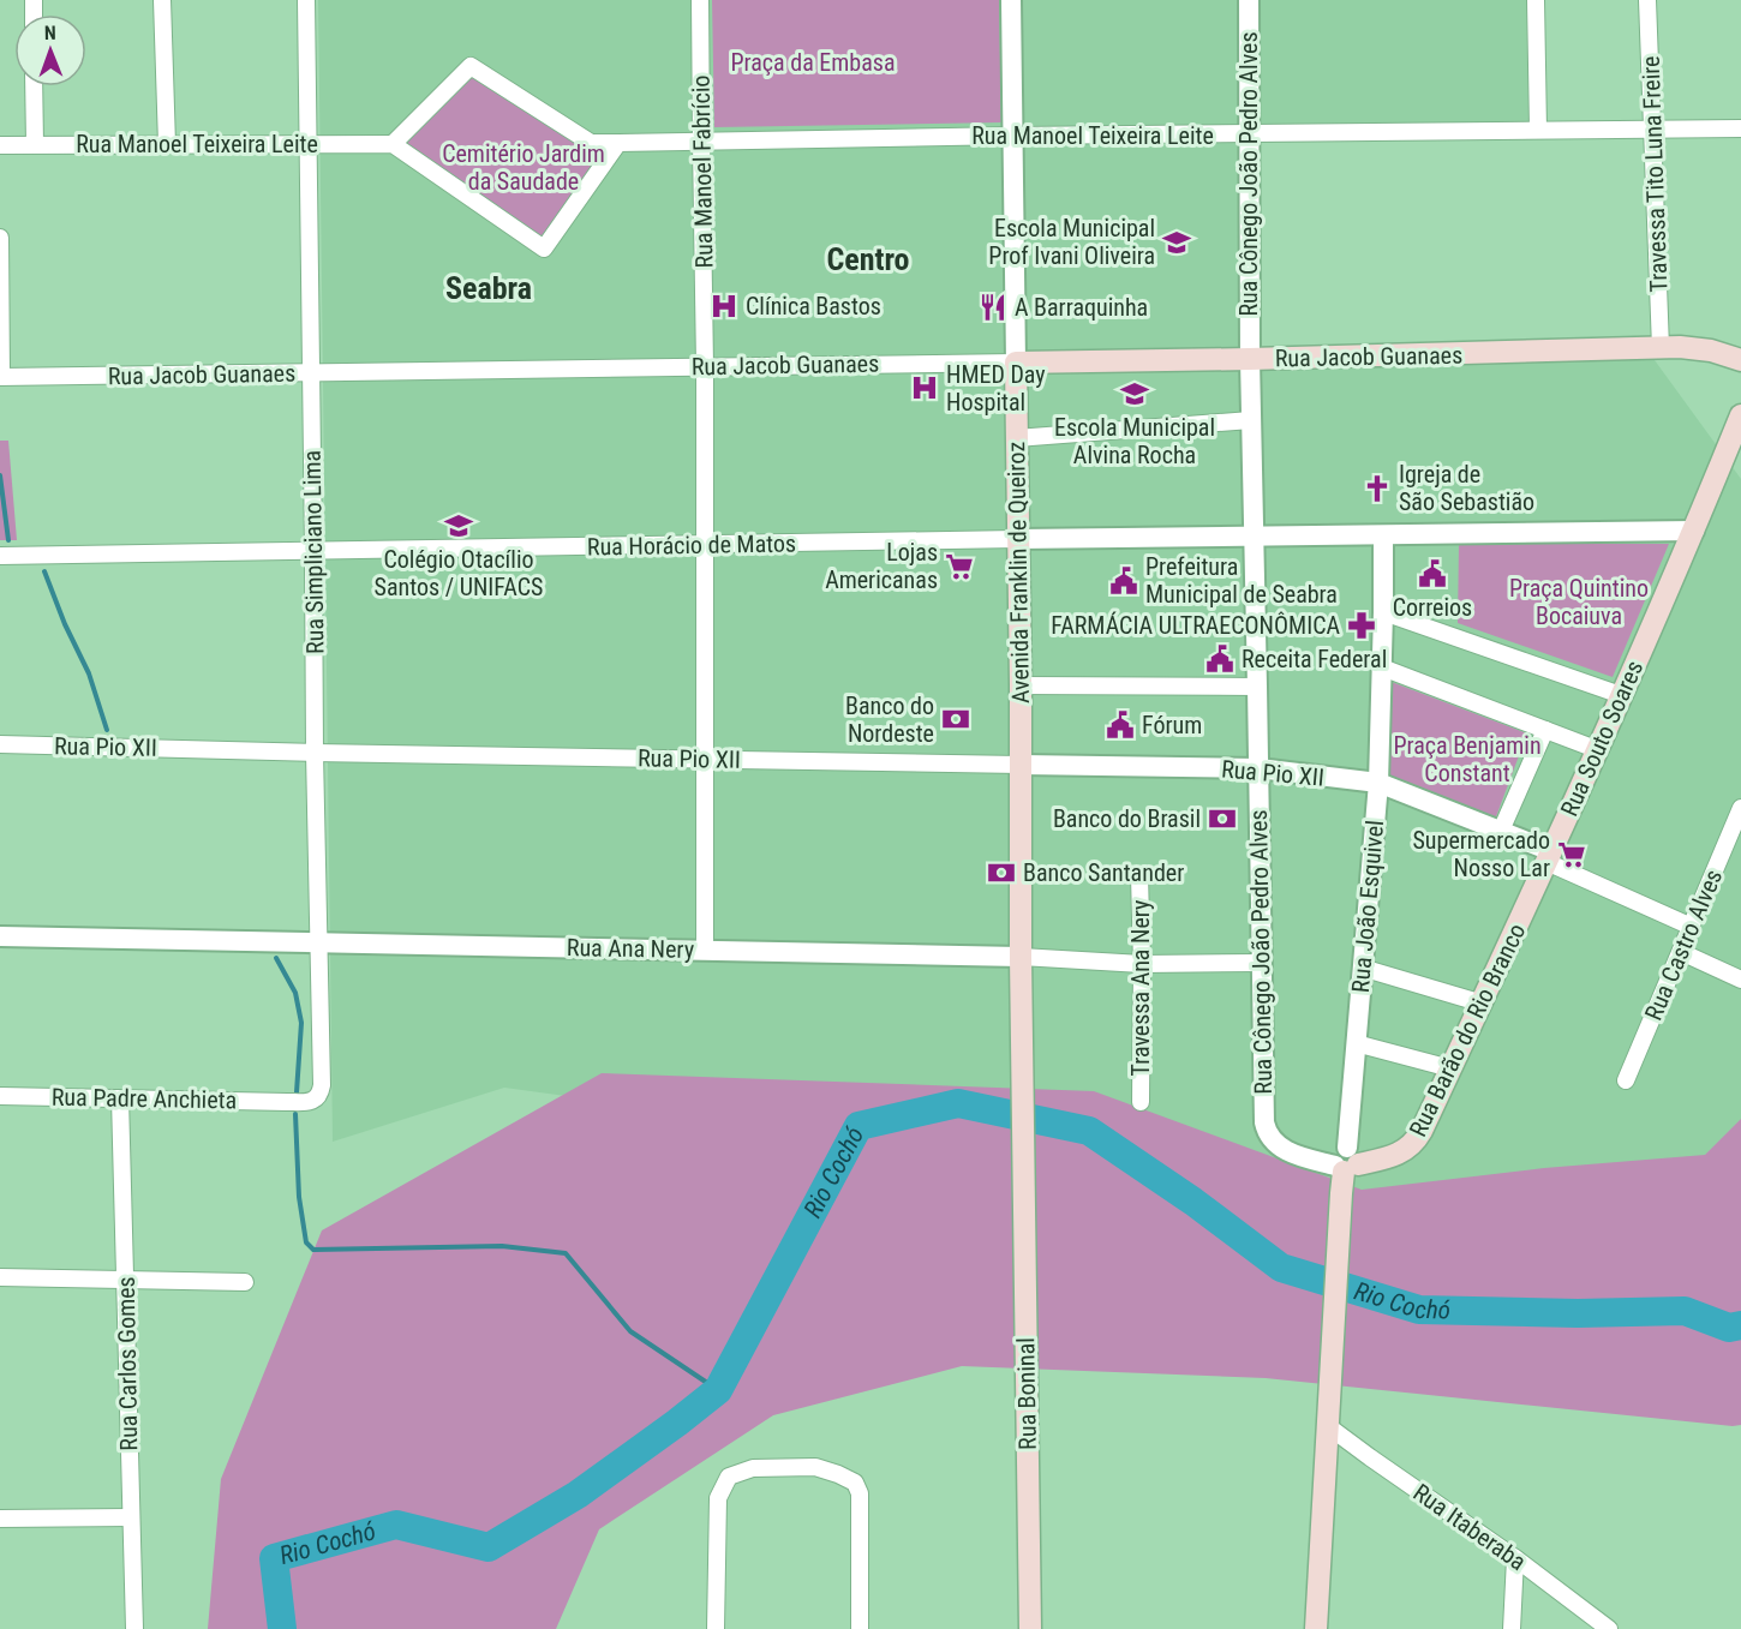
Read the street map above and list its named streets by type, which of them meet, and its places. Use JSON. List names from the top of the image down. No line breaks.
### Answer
{"streets":{"main road":["Rua Jacob Guanaes","Avenida Franklin de Queiroz","Rua Souto Soares","Rua Barão do Rio Branco","Rua Boninal"],"street":["Rua Manoel Teixeira Leite","Rua Manoel Fabrício","Rua Cônego João Pedro Alves","Travessa Tito Luna Freire","Rua Horácio de Matos","Rua Simpliciano Lima","Rua Pio XII","Rua João Esquivel","Rua Castro Alves","Rua Ana Nery","Travessa Ana Nery","Rua Padre Anchieta","Rua Carlos Gomes","Rua Itaberaba"]},"crossings":[["Rua Manoel Teixeira Leite","Rua Manoel Fabrício"],["Rua Manoel Teixeira Leite","Rua Cônego João Pedro Alves"],["Rua Manoel Teixeira Leite","Travessa Tito Luna Freire"],["Rua Manoel Teixeira Leite","Rua Simpliciano Lima"],["Rua Manoel Teixeira Leite","Avenida Franklin de Queiroz"],["Rua Manoel Fabrício","Rua Jacob Guanaes"],["Rua Manoel Fabrício","Rua Horácio de Matos"],["Rua Manoel Fabrício","Rua Pio XII"],["Rua Manoel Fabrício","Rua Ana Nery"],["Rua Cônego João Pedro Alves","Rua Jacob Guanaes"],["Rua Cônego João Pedro Alves","Rua Horácio de Matos"],["Rua Cônego João Pedro Alves","Rua Pio XII"],["Rua Cônego João Pedro Alves","Rua João Esquivel"],["Rua Cônego João Pedro Alves","Rua Ana Nery"],["Rua Cônego João Pedro Alves","Rua Barão do Rio Branco"],["Travessa Tito Luna Freire","Rua Jacob Guanaes"],["Rua Jacob Guanaes","Rua Simpliciano Lima"],["Rua Jacob Guanaes","Avenida Franklin de Queiroz"],["Rua Horácio de Matos","Rua Simpliciano Lima"],["Rua Horácio de Matos","Avenida Franklin de Queiroz"],["Rua Horácio de Matos","Rua João Esquivel"],["Rua Simpliciano Lima","Rua Pio XII"],["Rua Simpliciano Lima","Rua Ana Nery"],["Rua Simpliciano Lima","Rua Padre Anchieta"],["Avenida Franklin de Queiroz","Rua Pio XII"],["Avenida Franklin de Queiroz","Rua Ana Nery"],["Avenida Franklin de Queiroz","Rua Boninal"],["Rua Souto Soares","Rua Barão do Rio Branco"],["Rua Pio XII","Rua João Esquivel"],["Rua João Esquivel","Rua Barão do Rio Branco"],["Rua Ana Nery","Travessa Ana Nery"],["Rua Padre Anchieta","Rua Carlos Gomes"]],"districts":["Centro","Seabra"],"water":["Rio Cochó"],"parks":["Praça da Embasa","Cemitério Jardim da Saudade","Praça Quintino Bocaiuva","Praça Benjamin Constant"],"places":{"school or university":["Escola Municipal Prof Ivani Oliveira","Escola Municipal Alvina Rocha","Colégio Otacílio Santos / UNIFACS"],"hospital":["Clínica Bastos","HMED Day Hospital"],"restaurant":["A Barraquinha"],"church":["Igreja de São Sebastião"],"supermarket":["Lojas Americanas","Supermercado Nosso Lar"],"public building":["Correios","Prefeitura Municipal de Seabra","Receita Federal","Fórum"],"pharmacy":["FARMÁCIA ULTRAECONÔMICA"],"bank":["Banco do Nordeste","Banco do Brasil","Banco Santander"]},"north":"top"}
